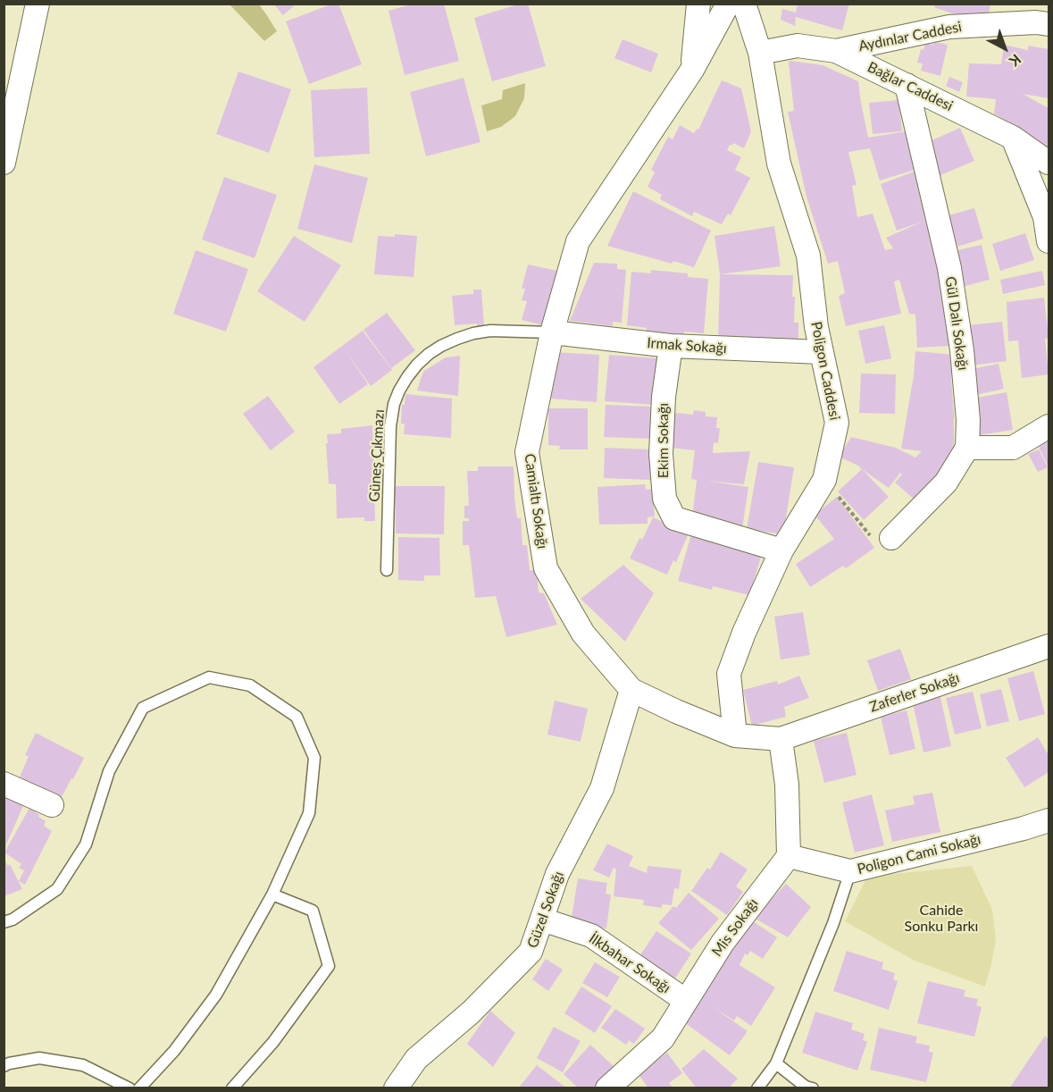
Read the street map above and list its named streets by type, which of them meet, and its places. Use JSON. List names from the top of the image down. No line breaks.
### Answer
{"streets":{"street":["Aydınlar Caddesi","Bağlar Caddesi","Gül Dalı Sokağı","Irmak Sokağı","Poligon Caddesi","Ekim Sokağı","Camialtı Sokağı","Zaferler Sokağı","Poligon Cami Sokağı","Güzel Sokağı","Mis Sokağı","İlkbahar Sokağı"],"lane":["Güneş Çıkmazı"]},"crossings":[["Aydınlar Caddesi","Bağlar Caddesi"],["Bağlar Caddesi","Gül Dalı Sokağı"],["Bağlar Caddesi","Poligon Caddesi"],["Irmak Sokağı","Poligon Caddesi"],["Irmak Sokağı","Ekim Sokağı"],["Irmak Sokağı","Güneş Çıkmazı"],["Irmak Sokağı","Camialtı Sokağı"],["Poligon Caddesi","Ekim Sokağı"],["Poligon Caddesi","Camialtı Sokağı"],["Güneş Çıkmazı","Camialtı Sokağı"],["Camialtı Sokağı","Zaferler Sokağı"],["Camialtı Sokağı","Güzel Sokağı"],["Poligon Cami Sokağı","Mis Sokağı"],["Güzel Sokağı","İlkbahar Sokağı"],["Mis Sokağı","İlkbahar Sokağı"]],"parks":["Cahide Sonku Parkı"],"north":"bottom right"}
